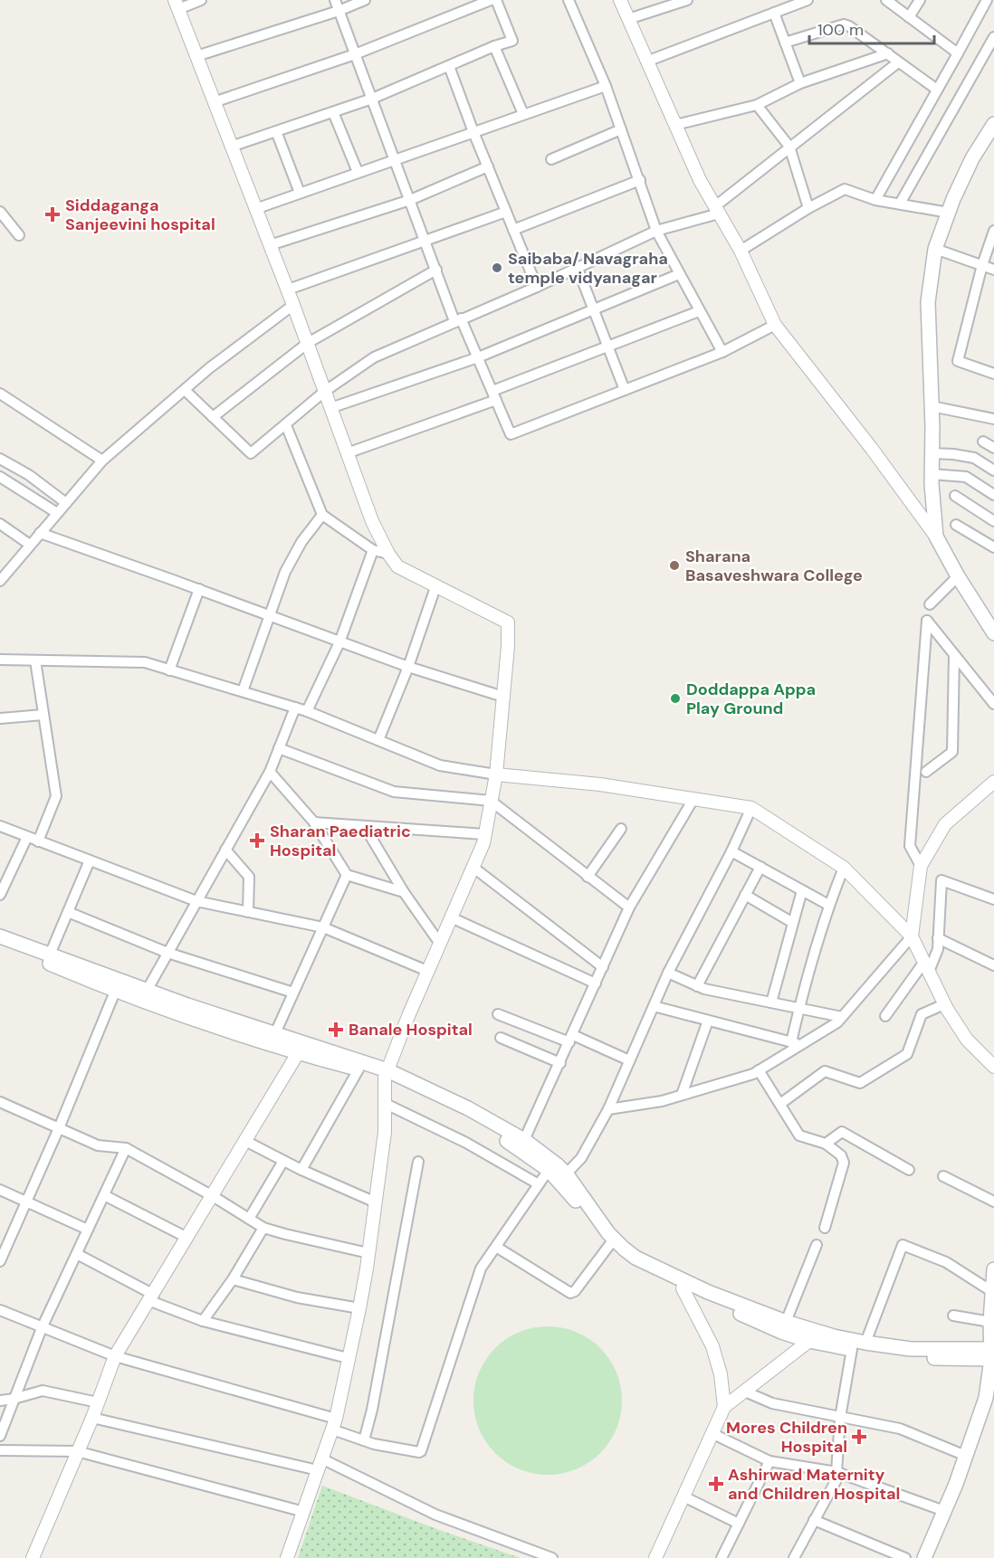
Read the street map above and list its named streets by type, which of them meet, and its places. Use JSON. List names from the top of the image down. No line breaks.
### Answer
{"places":{"health":["Siddaganga Sanjeevini hospital","Sharan Paediatric Hospital","Banale Hospital","Mores Children Hospital","Ashirwad Maternity and Children Hospital"],"other":["Saibaba/ Navagraha temple vidyanagar","Sharana Basaveshwara College","Doddappa Appa Play Ground"]},"scale_bar":"100 m"}
